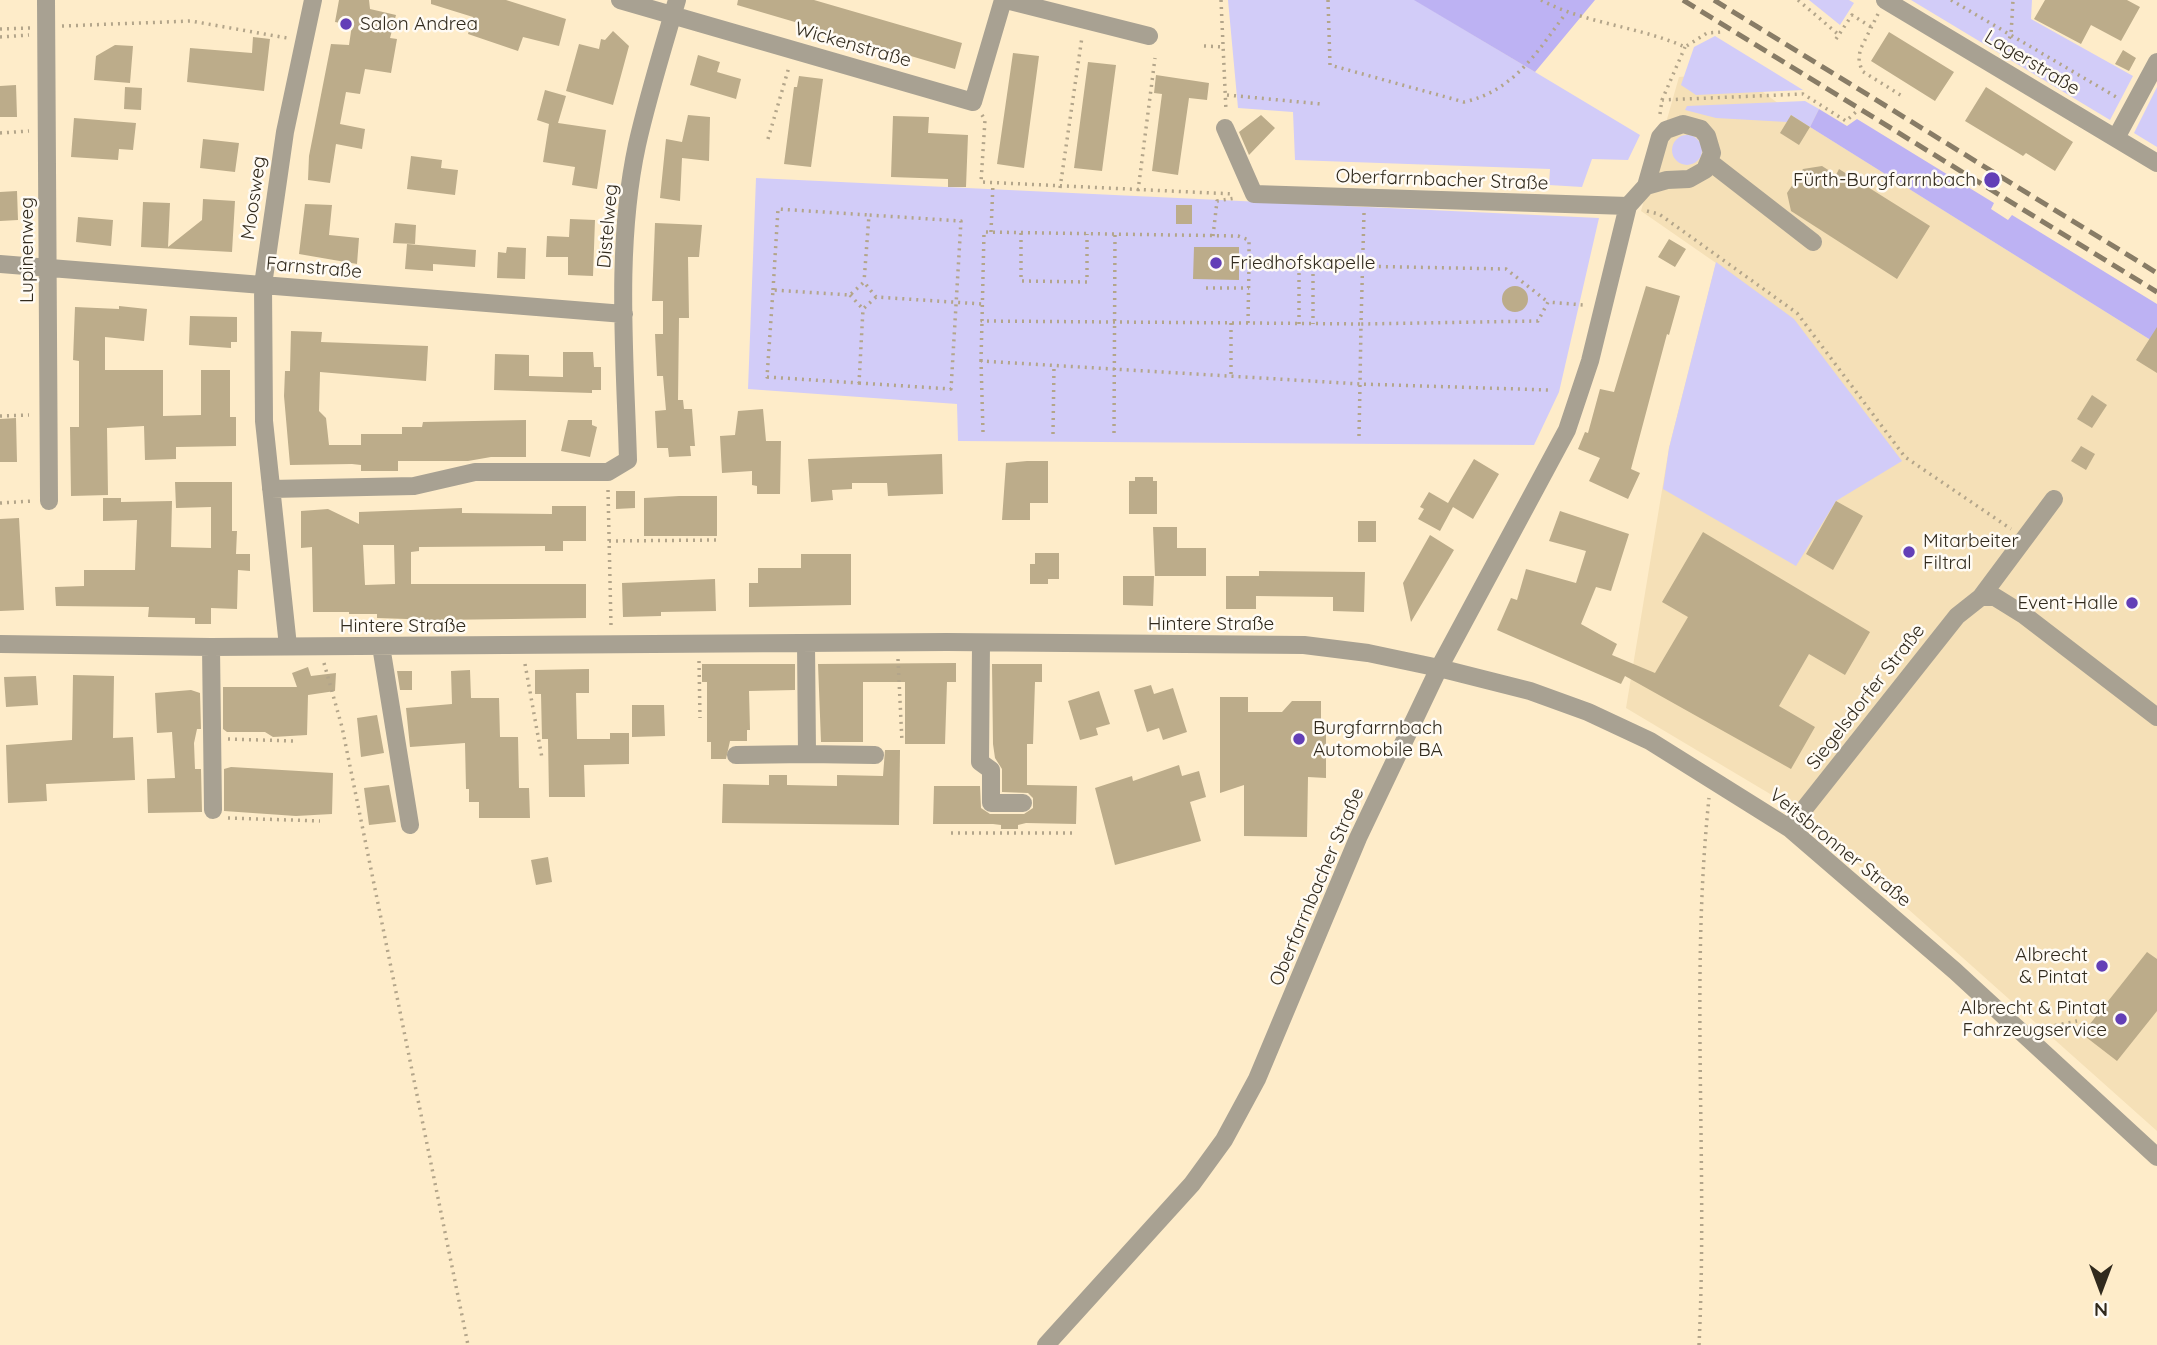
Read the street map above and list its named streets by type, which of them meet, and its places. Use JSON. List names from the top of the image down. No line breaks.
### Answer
{"streets":{"street":["Wickenstraße","Lagerstraße","Oberfarrnbacher Straße","Moosweg","Distelweg","Lupinenweg","Farnstraße","Hintere Straße","Siegelsdorfer Straße","Veitsbronner Straße"]},"crossings":[["Wickenstraße","Distelweg"],["Oberfarrnbacher Straße","Hintere Straße"],["Oberfarrnbacher Straße","Veitsbronner Straße"],["Moosweg","Farnstraße"],["Moosweg","Hintere Straße"],["Distelweg","Farnstraße"],["Lupinenweg","Farnstraße"],["Hintere Straße","Veitsbronner Straße"],["Siegelsdorfer Straße","Veitsbronner Straße"]],"places":["Salon Andrea","Fürth-Burgfarrnbach","Friedhofskapelle","Mitarbeiter Filtral","Event-Halle","Burgfarrnbach Automobile BA","Albrecht & Pintat","Albrecht & Pintat Fahrzeugservice"],"north":"bottom"}
